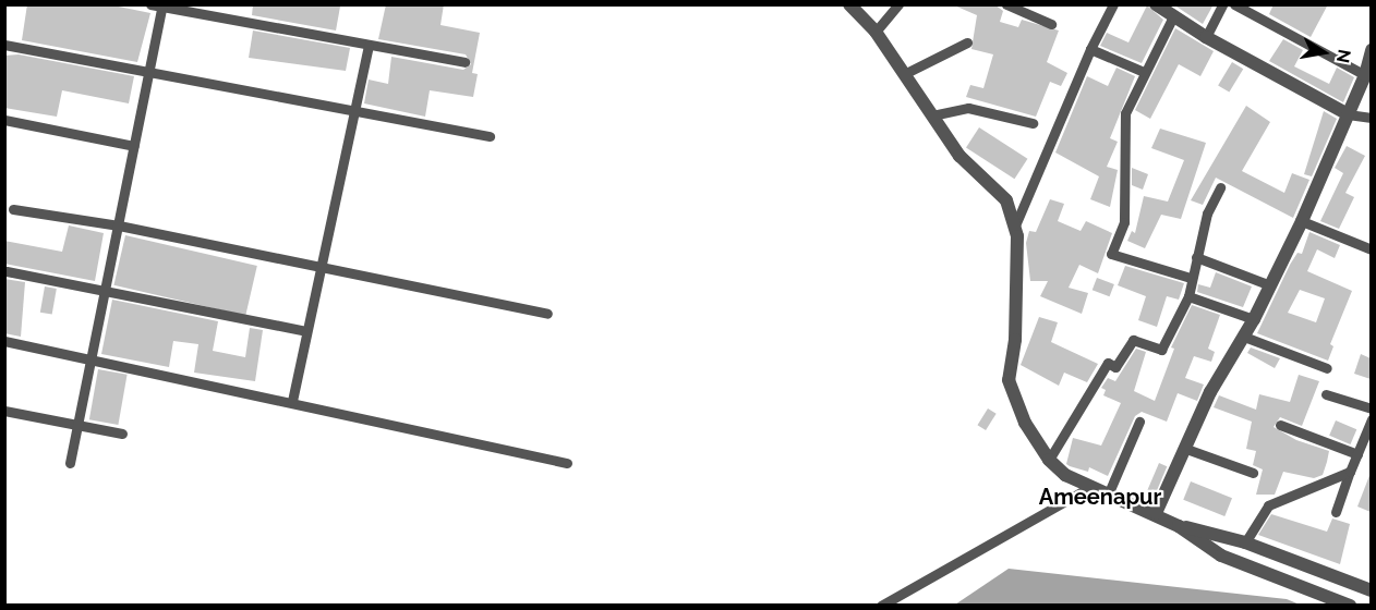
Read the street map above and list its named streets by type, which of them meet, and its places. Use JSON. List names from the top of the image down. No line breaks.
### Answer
{"districts":["Ameenapur"],"north":"right"}
